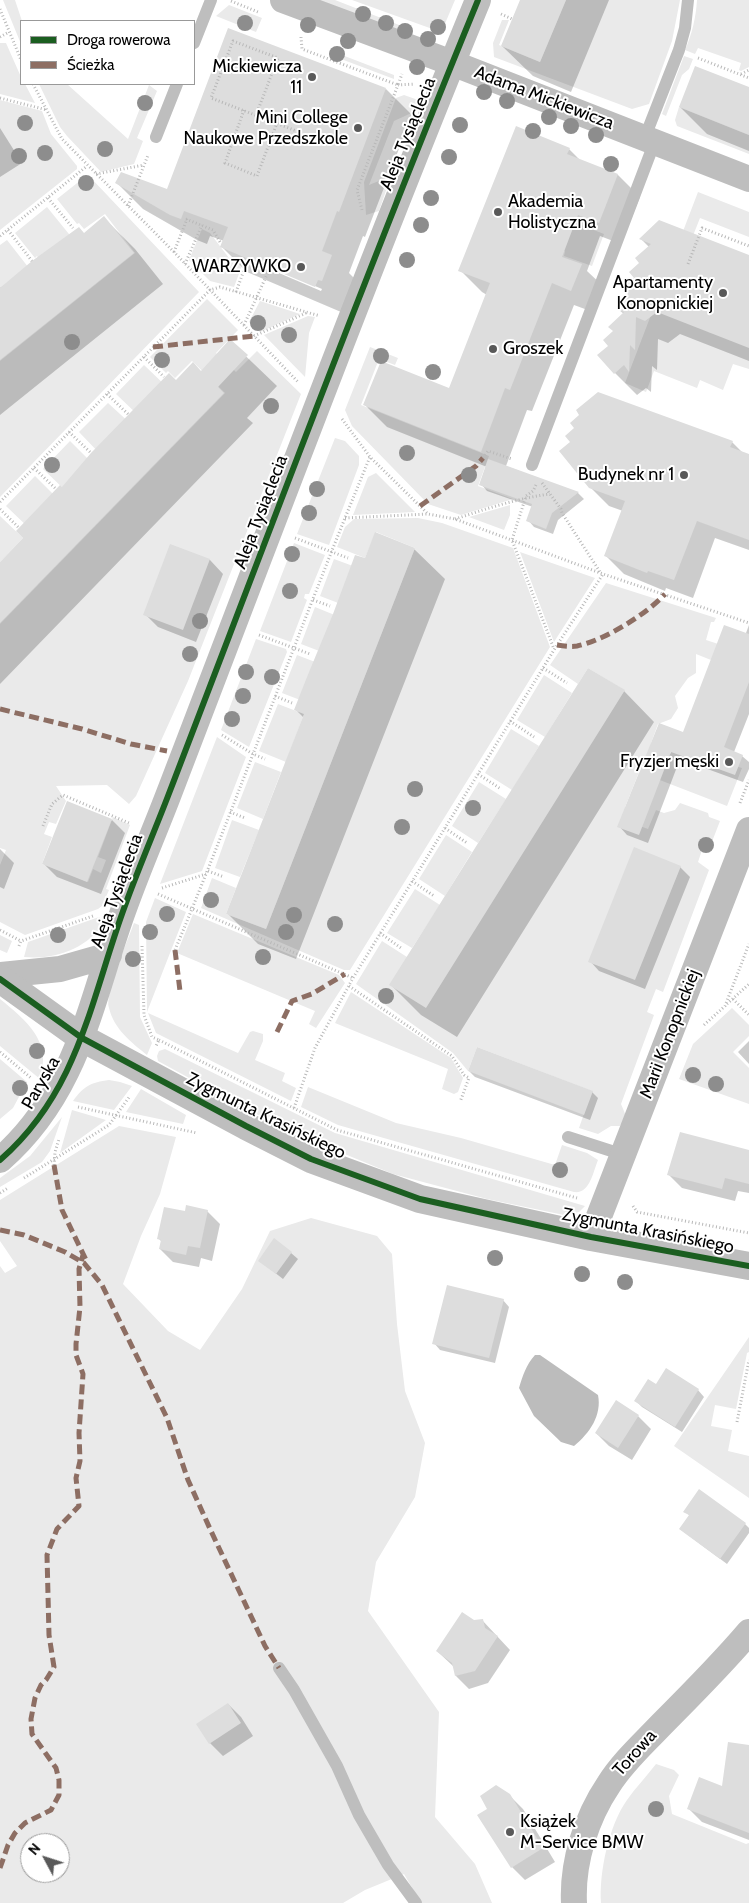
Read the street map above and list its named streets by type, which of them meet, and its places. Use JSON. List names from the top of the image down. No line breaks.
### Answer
{"streets":{"street":["Adama Mickiewicza","Aleja Tysiąclecia","Marii Konopnickiej","Paryska","Zygmunta Krasińskiego","Torowa"]},"crossings":[["Adama Mickiewicza","Aleja Tysiąclecia"],["Aleja Tysiąclecia","Paryska"],["Aleja Tysiąclecia","Zygmunta Krasińskiego"],["Marii Konopnickiej","Zygmunta Krasińskiego"],["Paryska","Zygmunta Krasińskiego"]],"places":["Mickiewicza 11","Mini College Naukowe Przedszkole","Akademia Holistyczna","WARZYWKO","Apartamenty Konopnickiej","Groszek","Budynek nr 1","Fryzjer męski","Książek M-Service BMW"],"legend":["Droga rowerowa","Ścieżka"],"north":"top left"}
